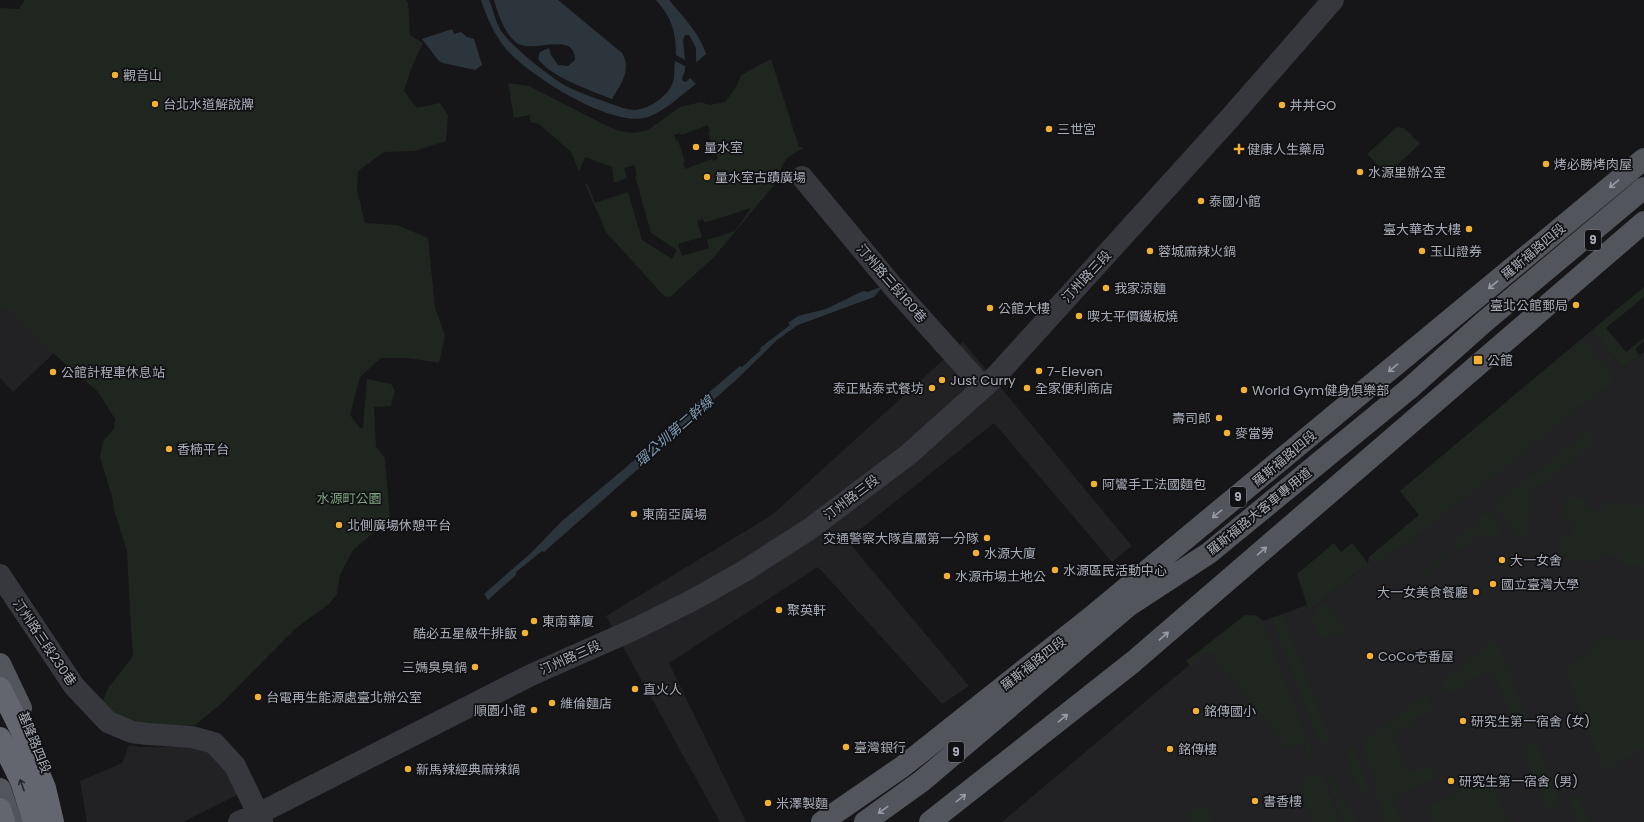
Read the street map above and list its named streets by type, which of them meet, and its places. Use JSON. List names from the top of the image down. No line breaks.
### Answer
{"streets":{"main road":["9","羅斯福路四段","羅斯福路大客車專用道","基隆路四段"],"street":["汀州路三段","汀州路三段160巷","汀州路三段230巷"]},"crossings":[["汀州路三段","汀州路三段160巷"],["汀州路三段","汀州路三段230巷"]],"water":["瑠公圳第二幹線"],"parks":["水源町公園"],"places":{"other":["觀音山","台北水道解說牌","丼丼GO","三世宮","量水室","烤必勝烤肉屋","水源里辦公室","量水室古蹟廣場","泰國小館","臺大華杏大樓","蓉城麻辣火鍋","玉山證券","我家涼麵","臺北公館郵局","公館大樓","喫ㄤ平價鐵板燒","7-Eleven","公館計程車休息站","Just Curry","泰正點泰式餐坊","全家便利商店","World Gym健身俱樂部","壽司郎","麥當勞","香楠平台","阿鸞手工法國麵包","東南亞廣場","北側廣場休憩平台","交通警察大隊直屬第一分隊","水源大廈","大一女舍","水源區民活動中心","水源市場土地公","國立臺灣大學","大一女美食餐廳","聚英軒","東南華廈","酷必五星級牛排飯","CoCo壱番屋","三媽臭臭鍋","直火人","台電再生能源處臺北辦公室","維倫麵店","順園小館","銘傳國小","研究生第一宿舍 (女)","臺灣銀行","銘傳樓","新馬辣經典麻辣鍋","研究生第一宿舍 (男)","書香樓","米澤製麵"],"health":["健康人生藥局"],"transit":["公館"]}}
